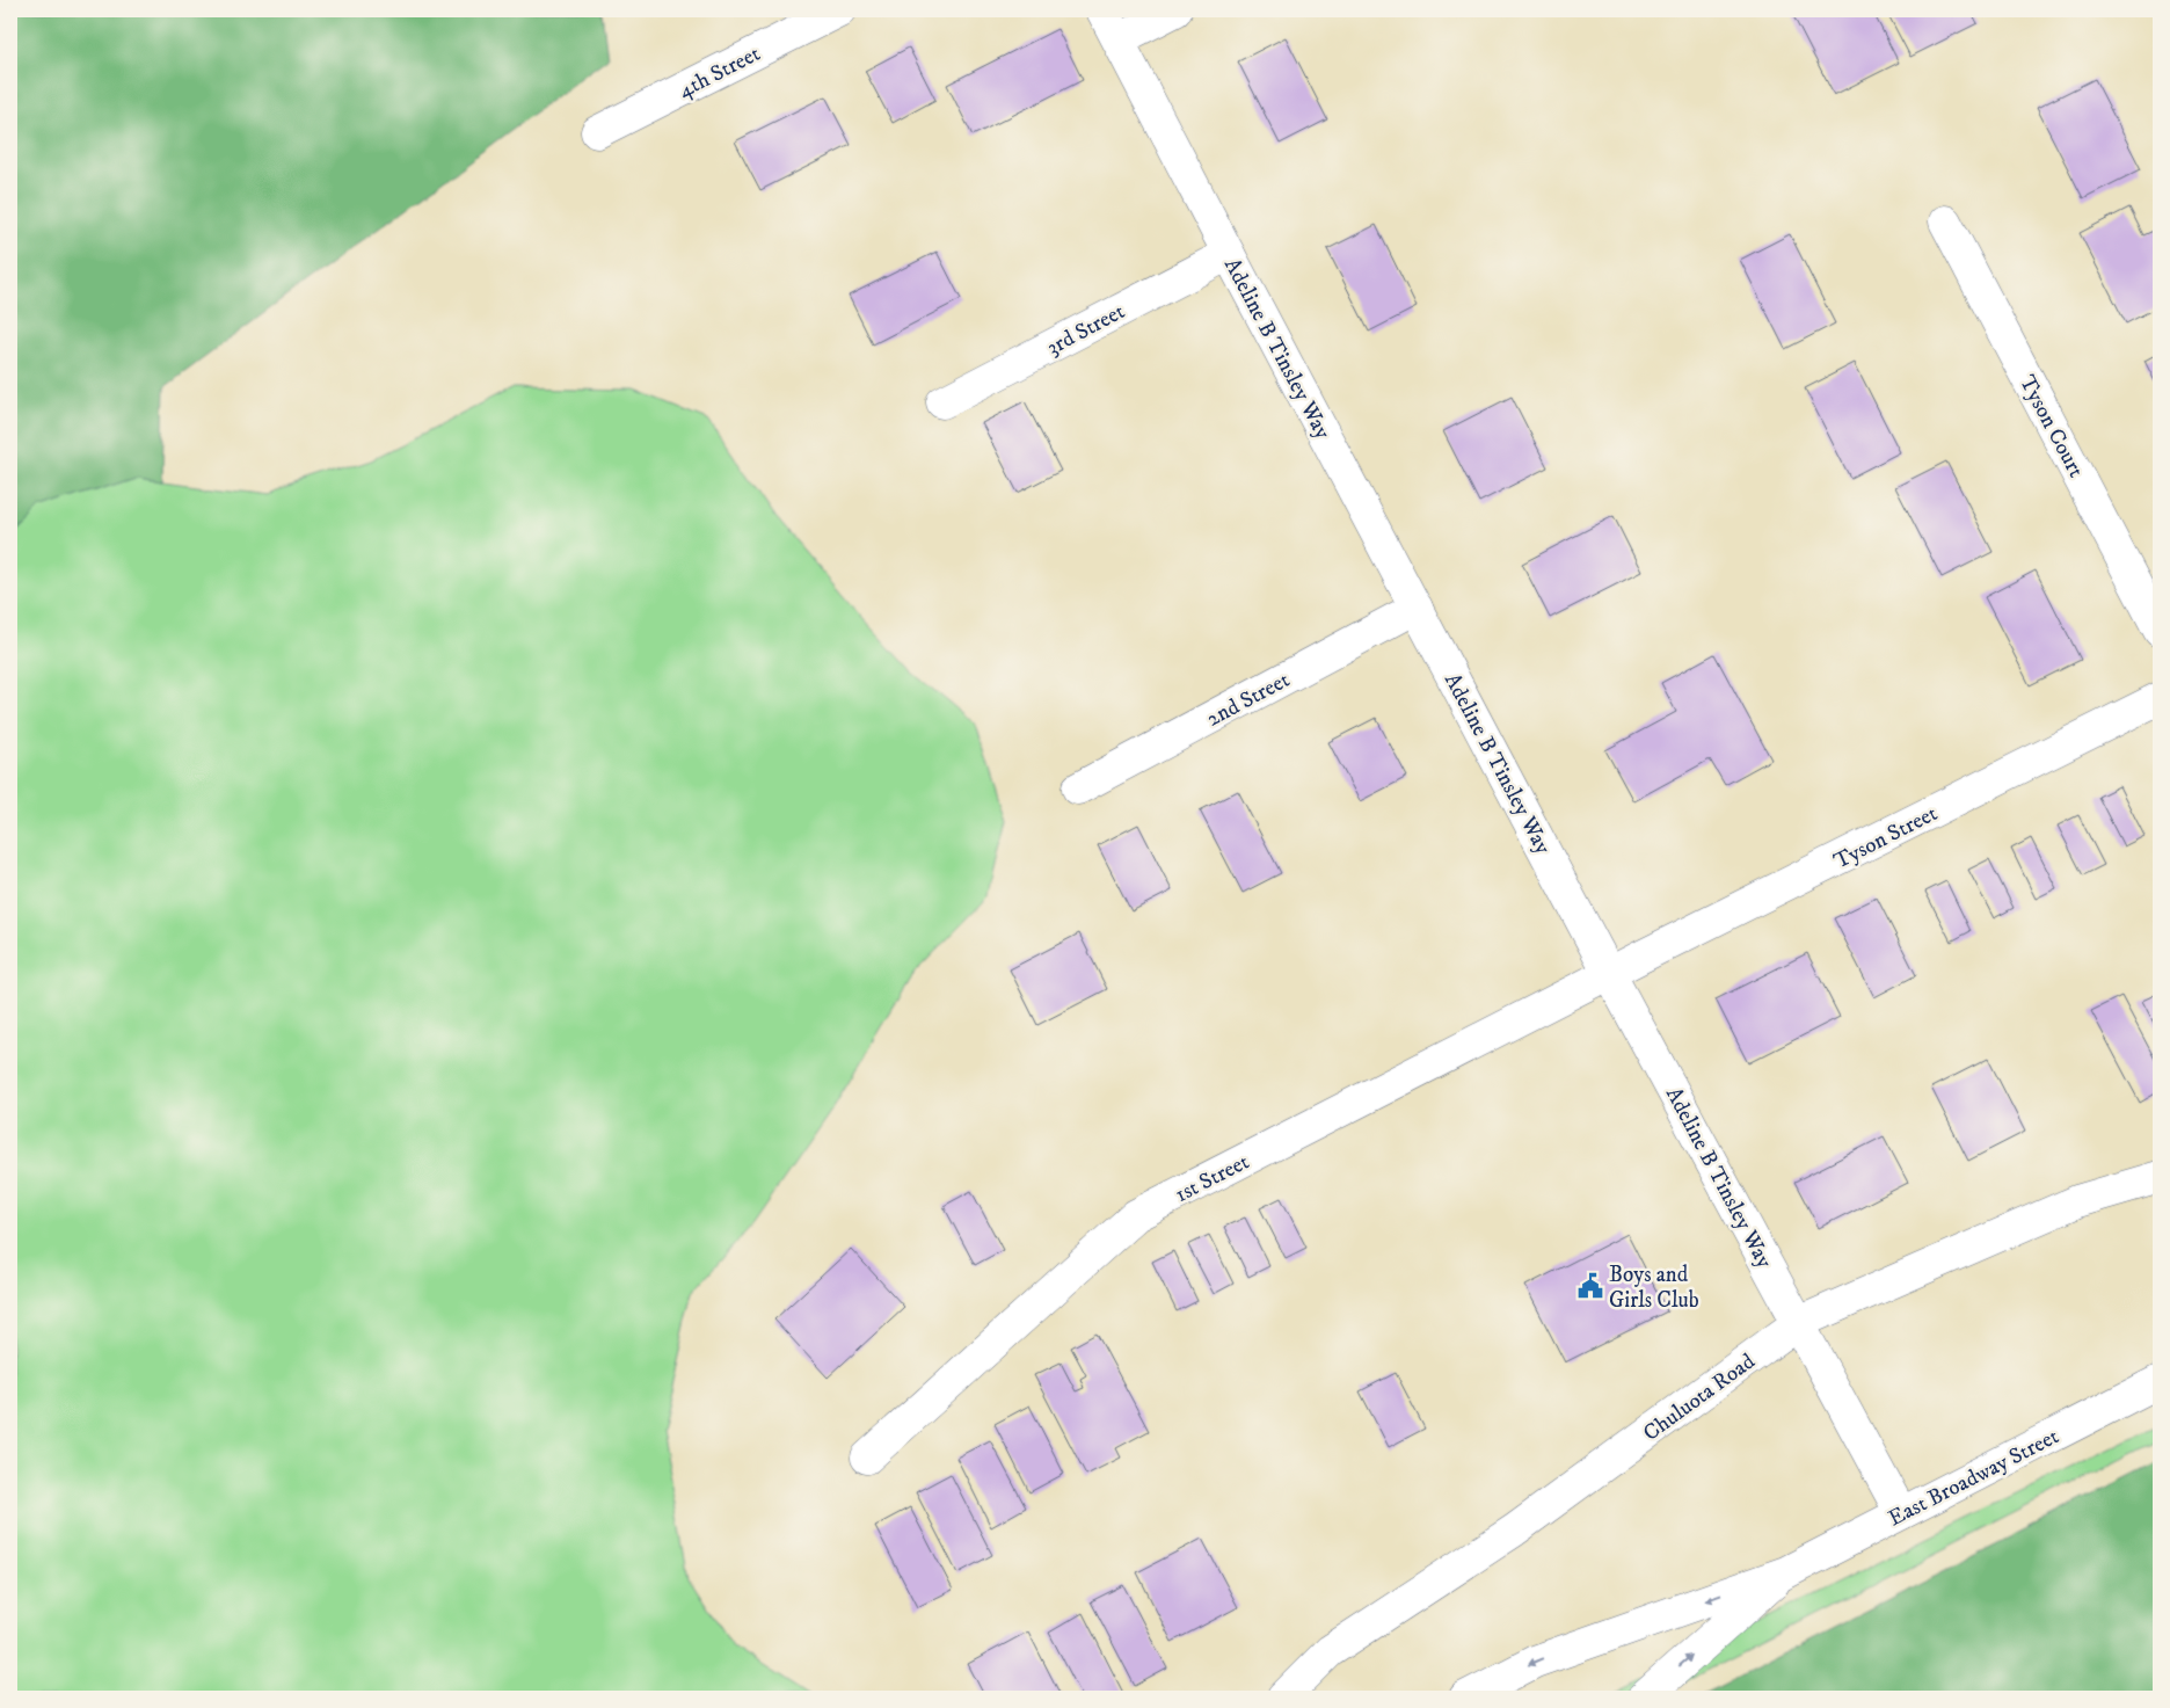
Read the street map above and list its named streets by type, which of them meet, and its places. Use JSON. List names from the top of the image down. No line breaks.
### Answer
{"streets":{"street":["4th Street","3rd Street","Adeline B Tinsley Way","Tyson Court","2nd Street","Tyson Street","1st Street","Chuluota Road","East Broadway Street"]},"crossings":[["3rd Street","Adeline B Tinsley Way"],["Adeline B Tinsley Way","2nd Street"],["Adeline B Tinsley Way","Tyson Street"],["Adeline B Tinsley Way","1st Street"],["Adeline B Tinsley Way","Chuluota Road"],["Adeline B Tinsley Way","East Broadway Street"],["Tyson Street","1st Street"]],"places":{"public building":["Boys and Girls Club"]}}
